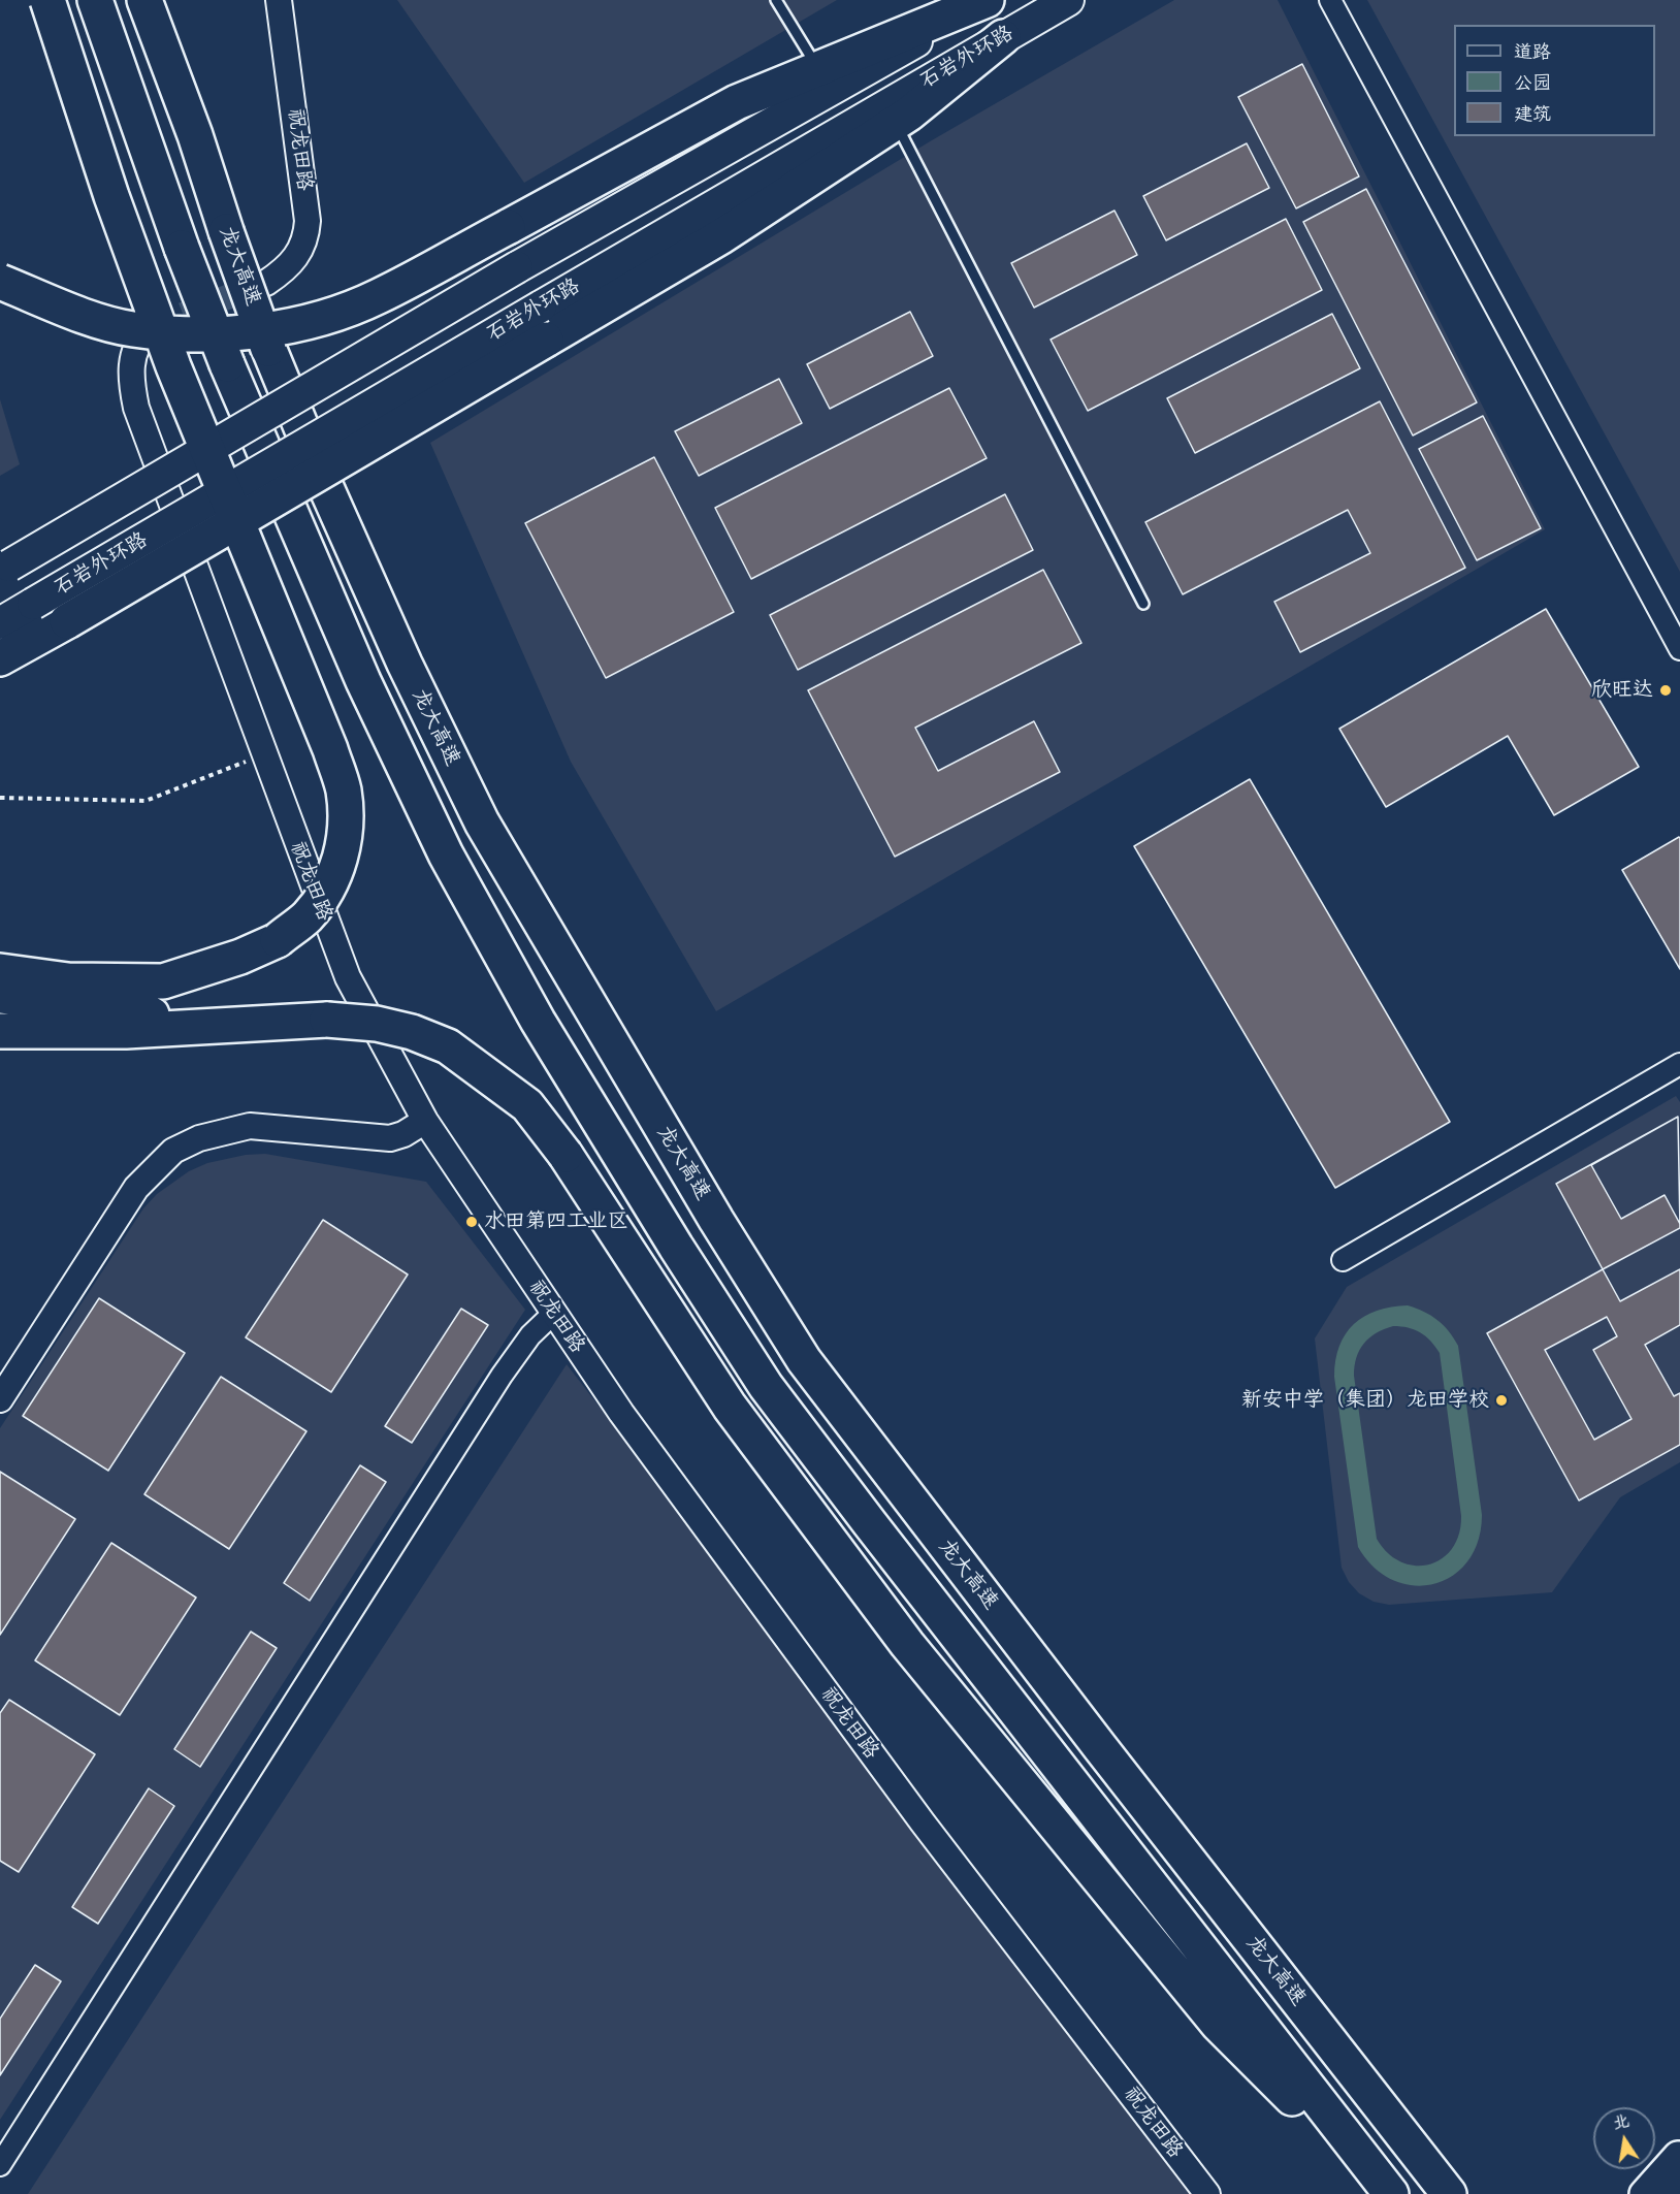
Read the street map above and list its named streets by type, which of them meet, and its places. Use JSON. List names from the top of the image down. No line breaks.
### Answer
{"streets":{"highway":["龙大高速"],"main road":["石岩外环路"],"street":["祝龙田路"]},"places":["欣旺达","水田第四工业区","新安中学（集团）龙田学校"],"legend":["道路","公园","建筑"],"north":"top"}
